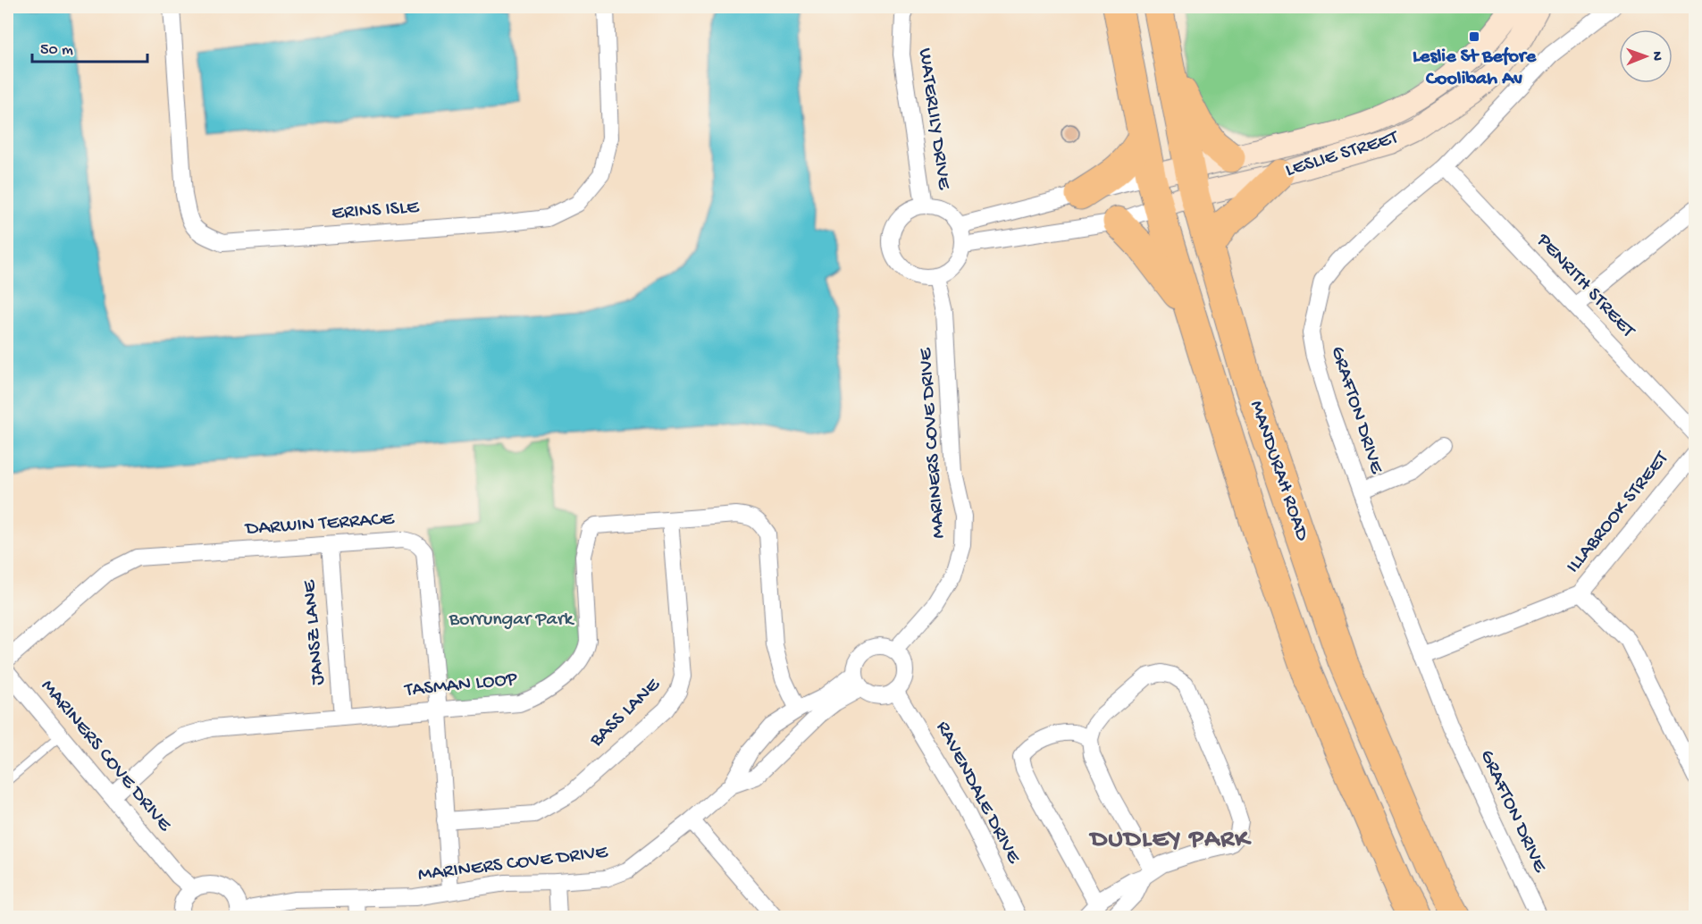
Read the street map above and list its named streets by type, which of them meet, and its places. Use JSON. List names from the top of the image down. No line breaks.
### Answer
{"streets":{"highway":["MANDURAH ROAD"],"street":["WATERLILY DRIVE","LESLIE STREET","ERINS ISLE","PENRITH STREET","GRAFTON DRIVE","MARINERS COVE DRIVE","ILLABROOK STREET","DARWIN TERRACE","JANSZ LANE","TASMAN LOOP","BASS LANE","RAVENDALE DRIVE"]},"crossings":[["WATERLILY DRIVE","MARINERS COVE DRIVE"],["LESLIE STREET","MANDURAH ROAD"],["PENRITH STREET","GRAFTON DRIVE"],["GRAFTON DRIVE","ILLABROOK STREET"],["MARINERS COVE DRIVE","DARWIN TERRACE"],["MARINERS COVE DRIVE","TASMAN LOOP"],["MARINERS COVE DRIVE","RAVENDALE DRIVE"],["DARWIN TERRACE","JANSZ LANE"],["DARWIN TERRACE","TASMAN LOOP"],["DARWIN TERRACE","BASS LANE"],["JANSZ LANE","TASMAN LOOP"],["TASMAN LOOP","BASS LANE"]],"districts":["DUDLEY PARK"],"parks":["Borrungar Park"],"places":{"transit":["Leslie St Before Coolibah Av"]},"scale_bar":"50 m","north":"right"}
